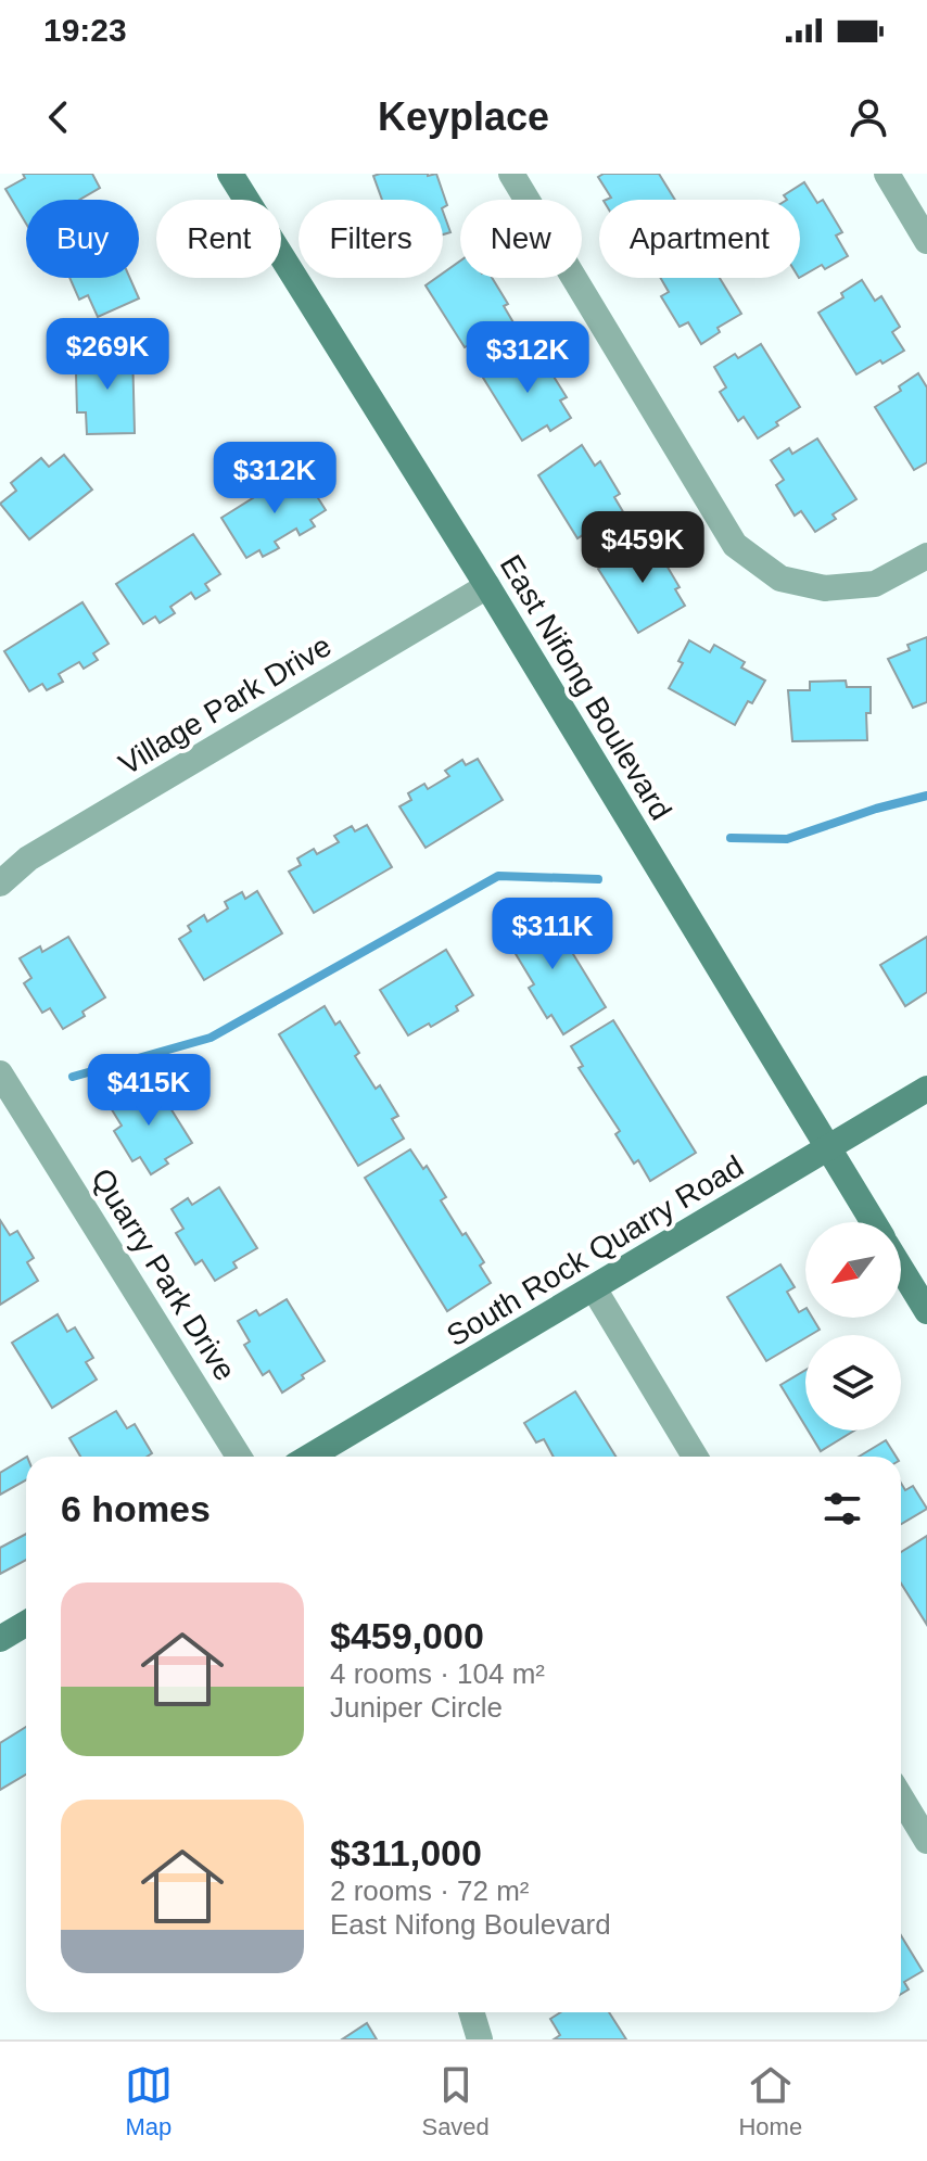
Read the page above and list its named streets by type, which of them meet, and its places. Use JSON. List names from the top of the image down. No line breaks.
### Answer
{"streets":{"street":["East Nifong Boulevard","Village Park Drive","South Rock Quarry Road","Quarry Park Drive"]},"crossings":[["East Nifong Boulevard","Village Park Drive"],["East Nifong Boulevard","South Rock Quarry Road"]],"north":"bottom left","page":{"status":"19:23","header":"Keyplace","chip":["Buy","Rent","Filters","New","Apartment"],"price":["$269K","$312K","$312K","$459K","$311K","$415K"],"heading":"6 homes","list":[{"name":"$459,000","note":"4 rooms · 104 m² · Juniper Circle"},{"name":"$311,000","note":"2 rooms · 72 m² · East Nifong Boulevard"}],"tabs":["Map","Saved","Home"]}}
